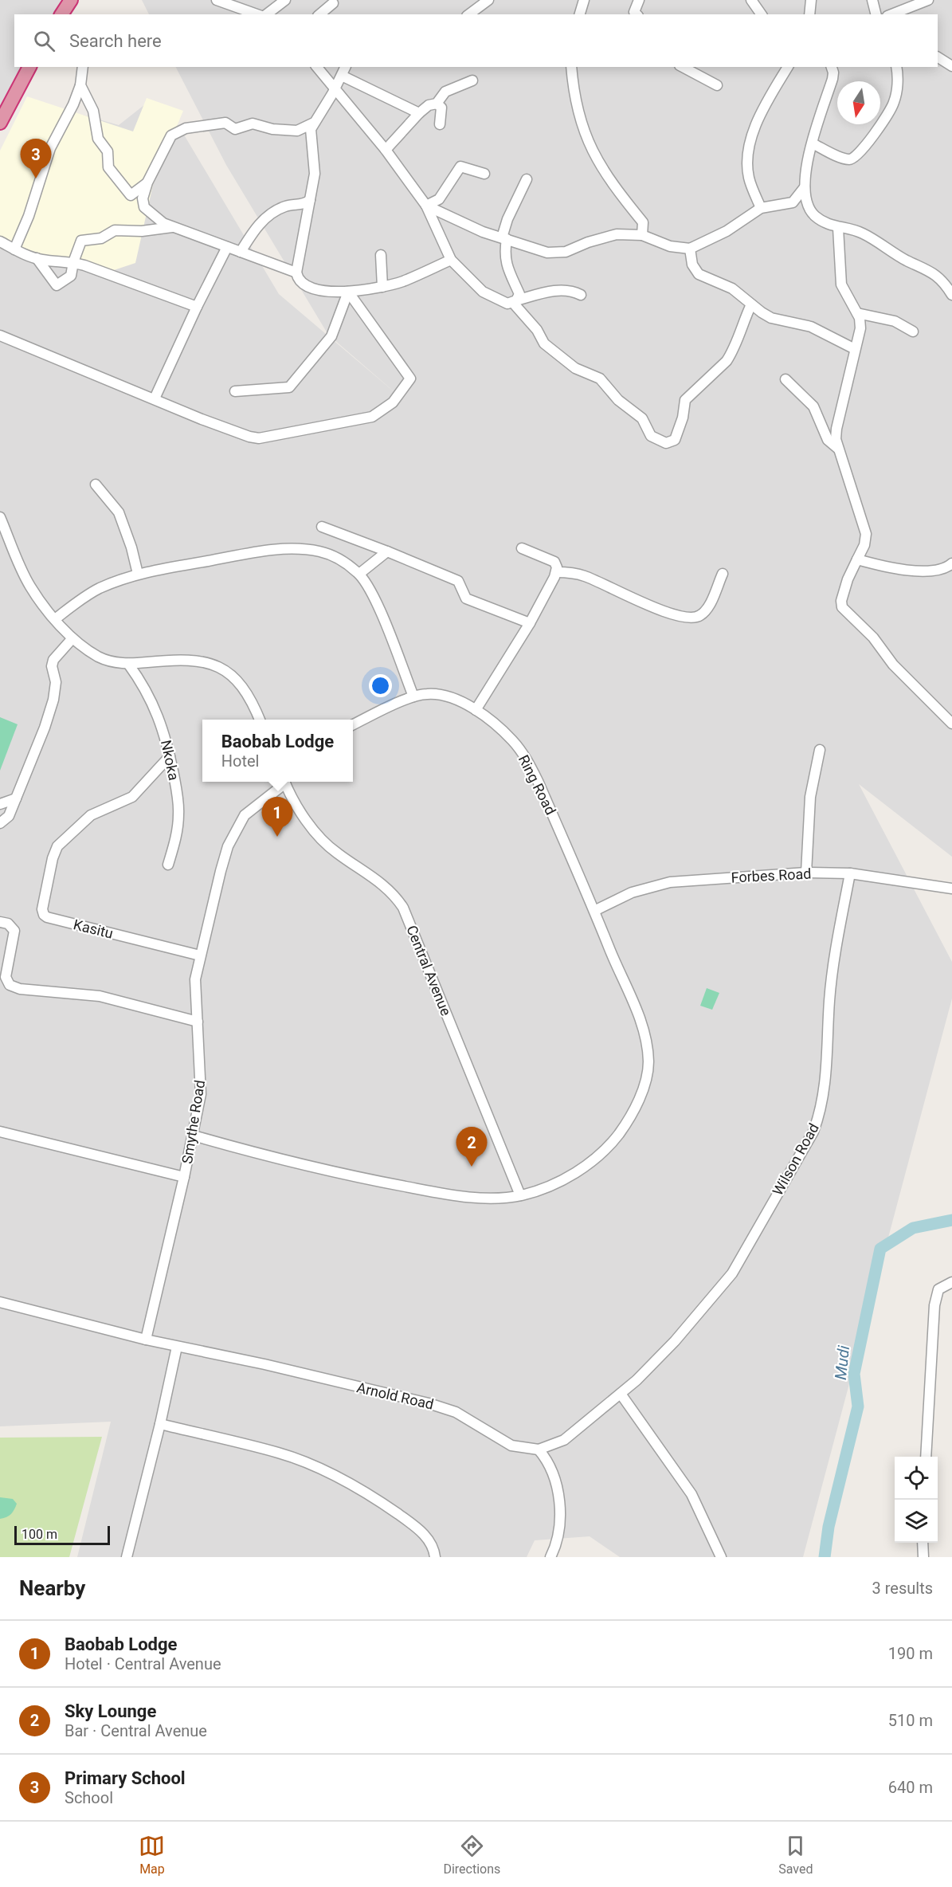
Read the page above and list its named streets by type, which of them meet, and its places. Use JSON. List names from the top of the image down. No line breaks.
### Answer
{"streets":{"street":["Nkoka","Ring Road","Forbes Road","Kasitu","Central Avenue","Smythe Road","Wilson Road","Arnold Road"]},"crossings":[["Nkoka","Kasitu"],["Ring Road","Forbes Road"],["Ring Road","Central Avenue"],["Ring Road","Smythe Road"],["Forbes Road","Wilson Road"],["Kasitu","Smythe Road"],["Smythe Road","Arnold Road"]],"water":["Mudi"],"scale_bar":"100 m","north":"bottom","page":{"search":"Search here","pins":["3","1","2"],"popup":["Baobab Lodge","Hotel"],"scale":"100 m","heading":["Nearby","3 results"],"list":[{"mark":"1","name":"Baobab Lodge","note":"Hotel · Central Avenue","value":"190 m"},{"mark":"2","name":"Sky Lounge","note":"Bar · Central Avenue","value":"510 m"},{"mark":"3","name":"Primary School","note":"School","value":"640 m"}],"nav":["Map","Directions","Saved"]}}
